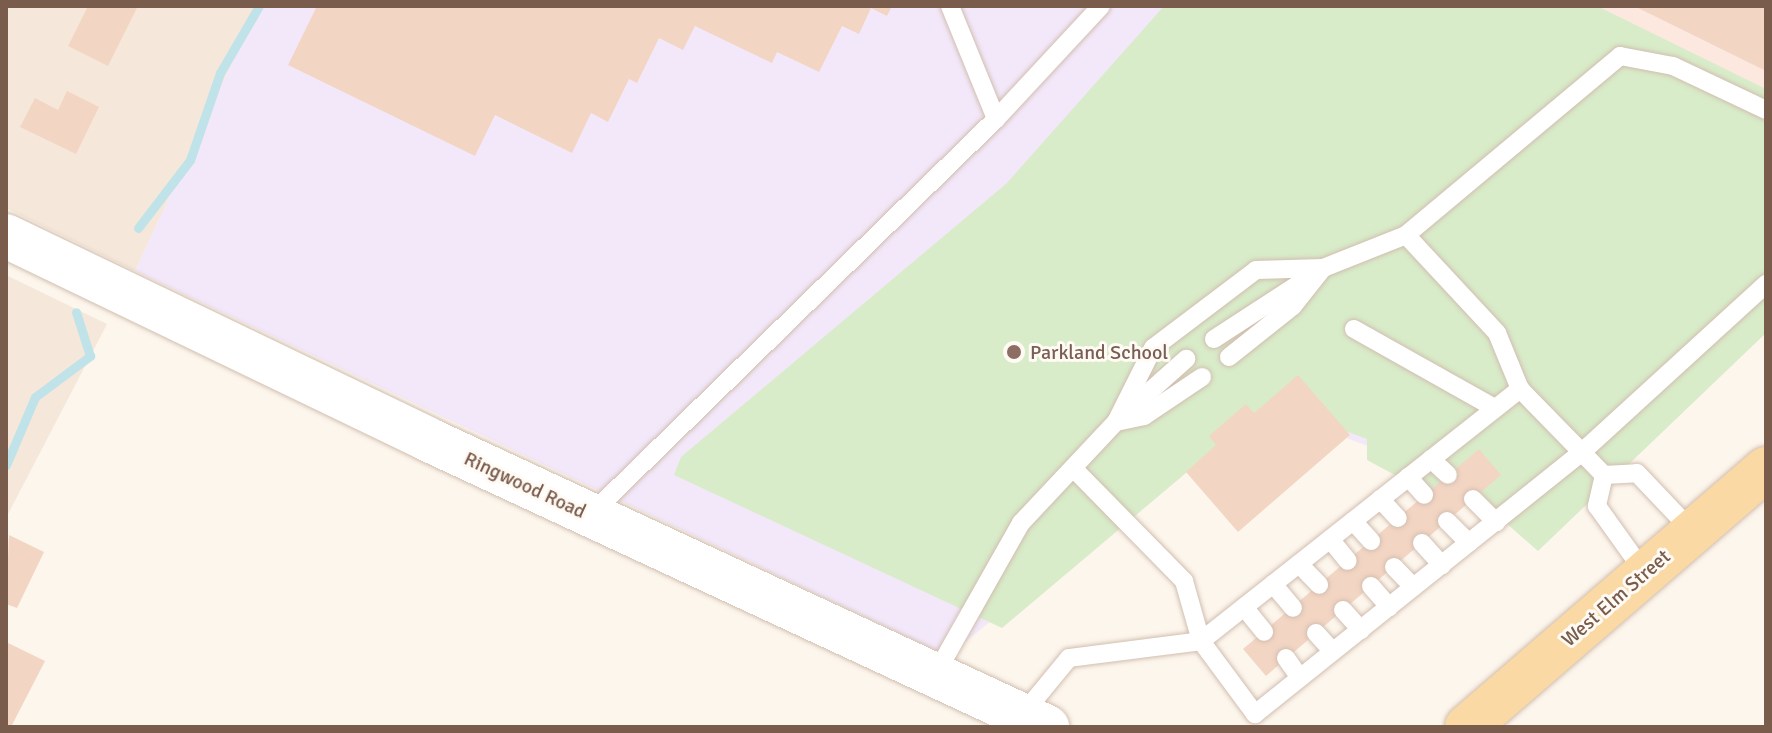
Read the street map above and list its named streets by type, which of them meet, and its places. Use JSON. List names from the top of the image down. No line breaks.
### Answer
{"streets":{"main road":["West Elm Street"],"street":["Ringwood Road"]},"places":["Parkland School"]}
